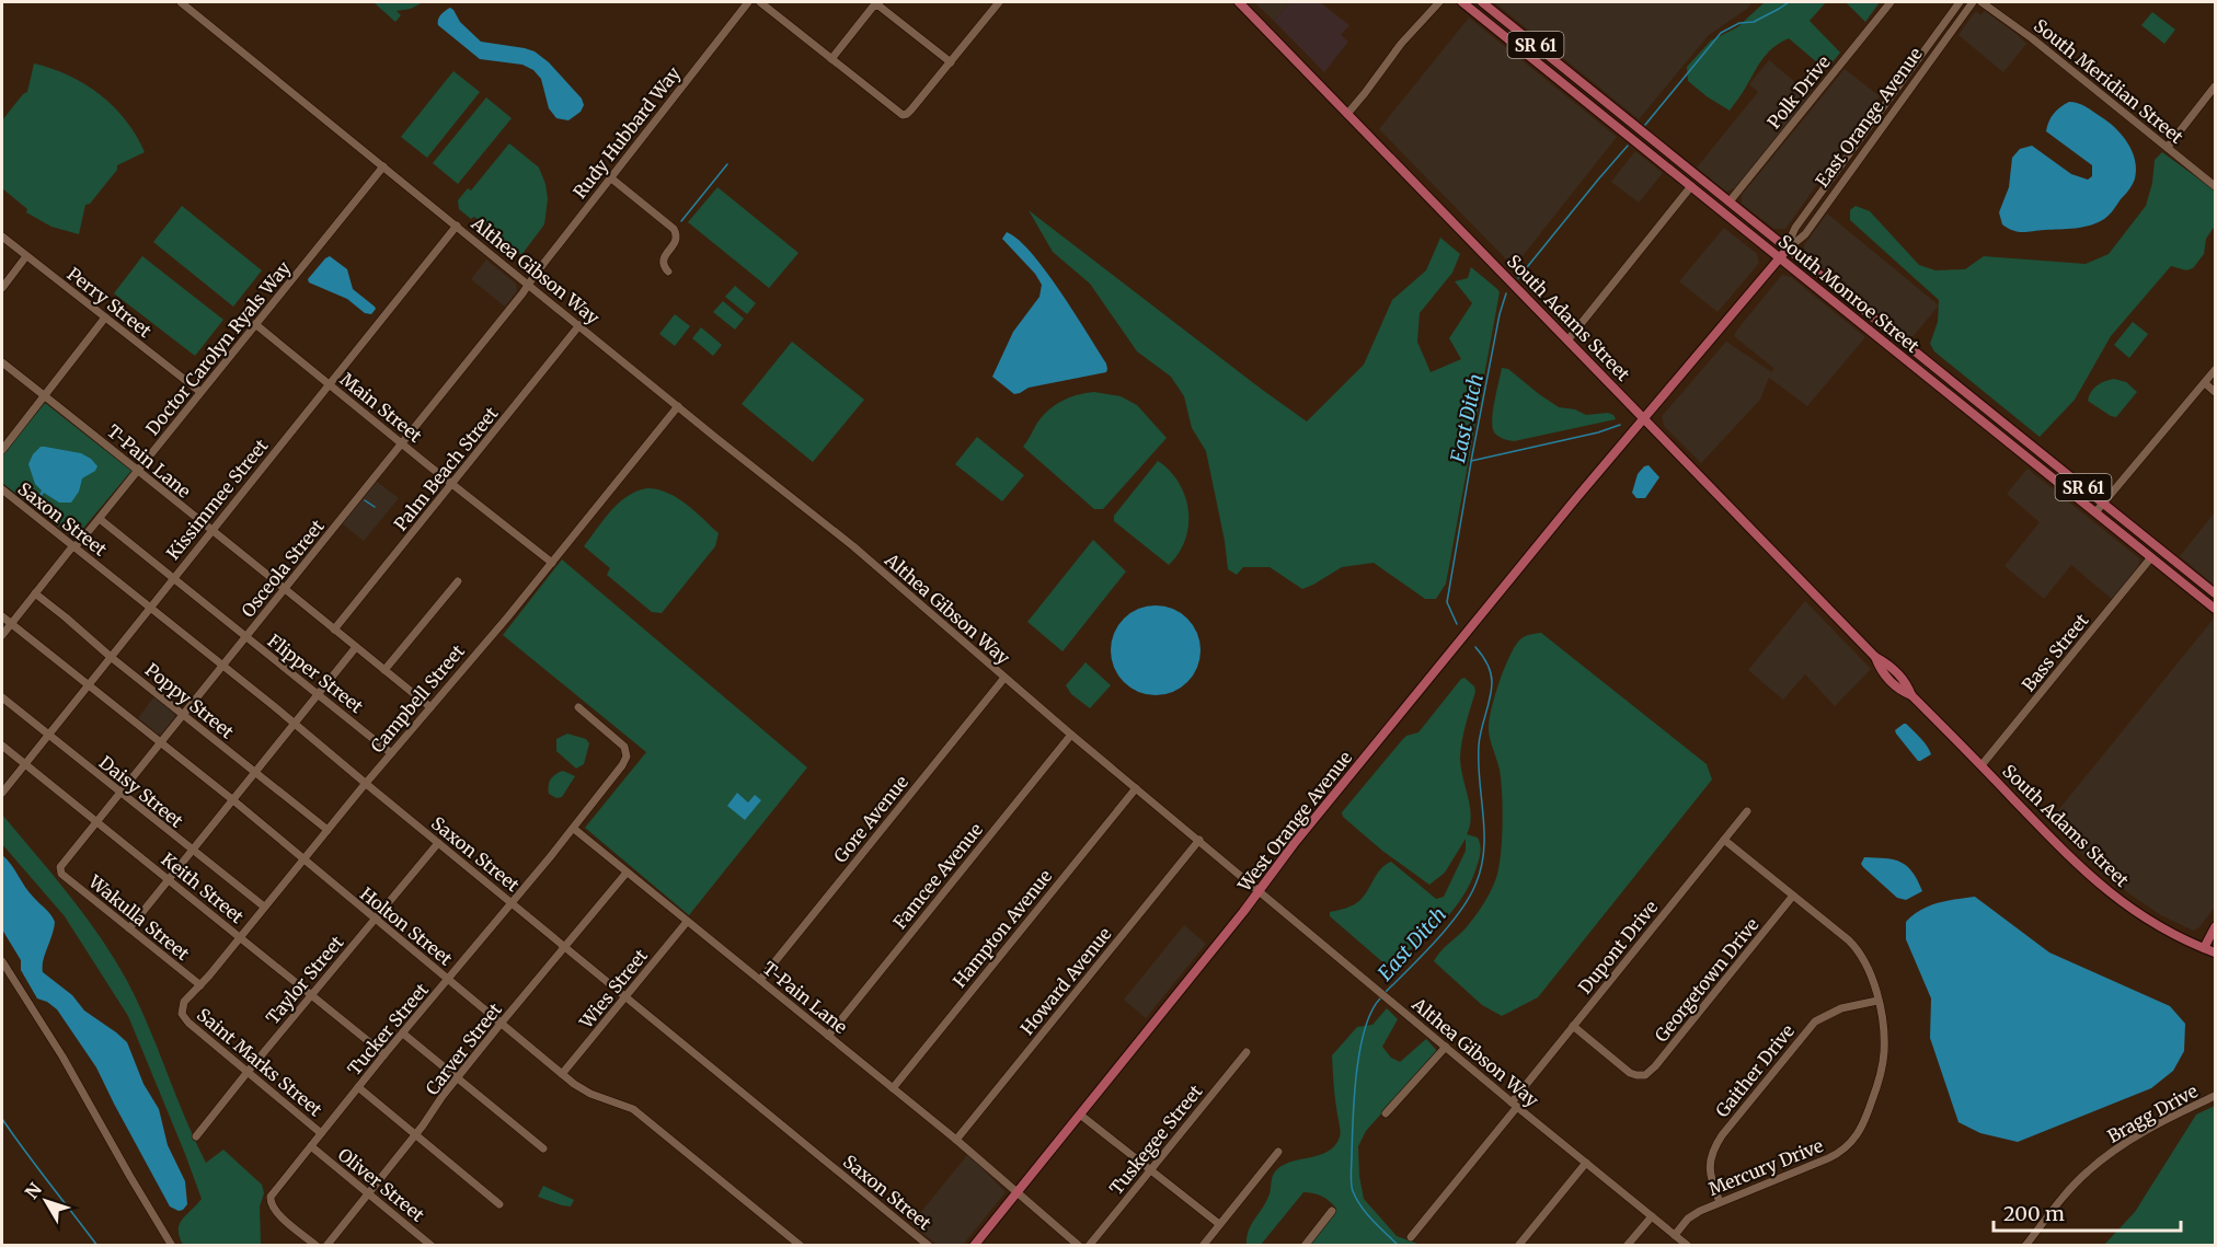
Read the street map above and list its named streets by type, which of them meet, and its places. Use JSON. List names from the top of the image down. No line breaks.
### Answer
{"streets":{"main road":["SR 61","East Orange Avenue","South Monroe Street","South Adams Street","West Orange Avenue"],"street":["South Meridian Street","Polk Drive","Rudy Hubbard Way","Althea Gibson Way","Perry Street","Doctor Carolyn Ryals Way","Main Street","T-Pain Lane","Palm Beach Street","Kissimmee Street","Saxon Street","Osceola Street","Bass Street","Flipper Street","Campbell Street","Poppy Street","Daisy Street","Gore Avenue","Famcee Avenue","Keith Street","Wakulla Street","Holton Street","Hampton Avenue","Dupont Drive","Taylor Street","Georgetown Drive","Howard Avenue","Wies Street","Tucker Street","Carver Street","Saint Marks Street","Gaither Drive","Bragg Drive","Tuskegee Street","Mercury Drive","Oliver Street"]},"crossings":[["Polk Drive","South Monroe Street"],["East Orange Avenue","South Monroe Street"],["East Orange Avenue","South Adams Street"],["East Orange Avenue","West Orange Avenue"],["Rudy Hubbard Way","Althea Gibson Way"],["Rudy Hubbard Way","Osceola Street"],["Althea Gibson Way","Doctor Carolyn Ryals Way"],["Althea Gibson Way","Palm Beach Street"],["Althea Gibson Way","Kissimmee Street"],["Althea Gibson Way","Osceola Street"],["Althea Gibson Way","Campbell Street"],["Althea Gibson Way","Gore Avenue"],["Althea Gibson Way","West Orange Avenue"],["Althea Gibson Way","Famcee Avenue"],["Althea Gibson Way","Hampton Avenue"],["Althea Gibson Way","Dupont Drive"],["Althea Gibson Way","Howard Avenue"],["Althea Gibson Way","Mercury Drive"],["South Monroe Street","Bass Street"],["Perry Street","Doctor Carolyn Ryals Way"],["South Adams Street","Bass Street"],["South Adams Street","West Orange Avenue"],["Doctor Carolyn Ryals Way","Main Street"],["Doctor Carolyn Ryals Way","T-Pain Lane"],["Doctor Carolyn Ryals Way","Saxon Street"],["Doctor Carolyn Ryals Way","Flipper Street"],["Doctor Carolyn Ryals Way","Poppy Street"],["Doctor Carolyn Ryals Way","Holton Street"],["Main Street","Palm Beach Street"],["Main Street","Kissimmee Street"],["Main Street","Osceola Street"],["Main Street","Campbell Street"],["T-Pain Lane","Palm Beach Street"],["T-Pain Lane","Kissimmee Street"],["T-Pain Lane","Osceola Street"],["T-Pain Lane","Campbell Street"],["T-Pain Lane","Gore Avenue"],["T-Pain Lane","West Orange Avenue"],["T-Pain Lane","Famcee Avenue"],["T-Pain Lane","Hampton Avenue"],["T-Pain Lane","Howard Avenue"],["T-Pain Lane","Wies Street"],["T-Pain Lane","Tucker Street"],["T-Pain Lane","Carver Street"],["Kissimmee Street","Saxon Street"],["Kissimmee Street","Flipper Street"],["Kissimmee Street","Poppy Street"],["Kissimmee Street","Daisy Street"],["Kissimmee Street","Keith Street"],["Kissimmee Street","Holton Street"],["Saxon Street","Osceola Street"],["Saxon Street","Campbell Street"],["Saxon Street","Taylor Street"],["Saxon Street","Wies Street"],["Saxon Street","Tucker Street"],["Saxon Street","Carver Street"],["Osceola Street","Flipper Street"],["Osceola Street","Poppy Street"],["Osceola Street","Daisy Street"],["Osceola Street","Keith Street"],["Osceola Street","Wakulla Street"],["Osceola Street","Holton Street"],["Flipper Street","Campbell Street"],["Campbell Street","Poppy Street"],["Campbell Street","Daisy Street"],["Campbell Street","Keith Street"],["Campbell Street","Wakulla Street"],["Campbell Street","Holton Street"],["Campbell Street","Saint Marks Street"],["Keith Street","Taylor Street"],["Keith Street","Tucker Street"],["Holton Street","Taylor Street"],["Holton Street","Wies Street"],["Holton Street","Tucker Street"],["Holton Street","Carver Street"],["Dupont Drive","Georgetown Drive"],["Dupont Drive","Mercury Drive"],["Taylor Street","Saint Marks Street"],["Georgetown Drive","Mercury Drive"],["Tucker Street","Saint Marks Street"],["Tucker Street","Oliver Street"],["Carver Street","Oliver Street"],["Gaither Drive","Mercury Drive"]],"water":["East Ditch"],"scale_bar":"200 m","north":"top left"}
